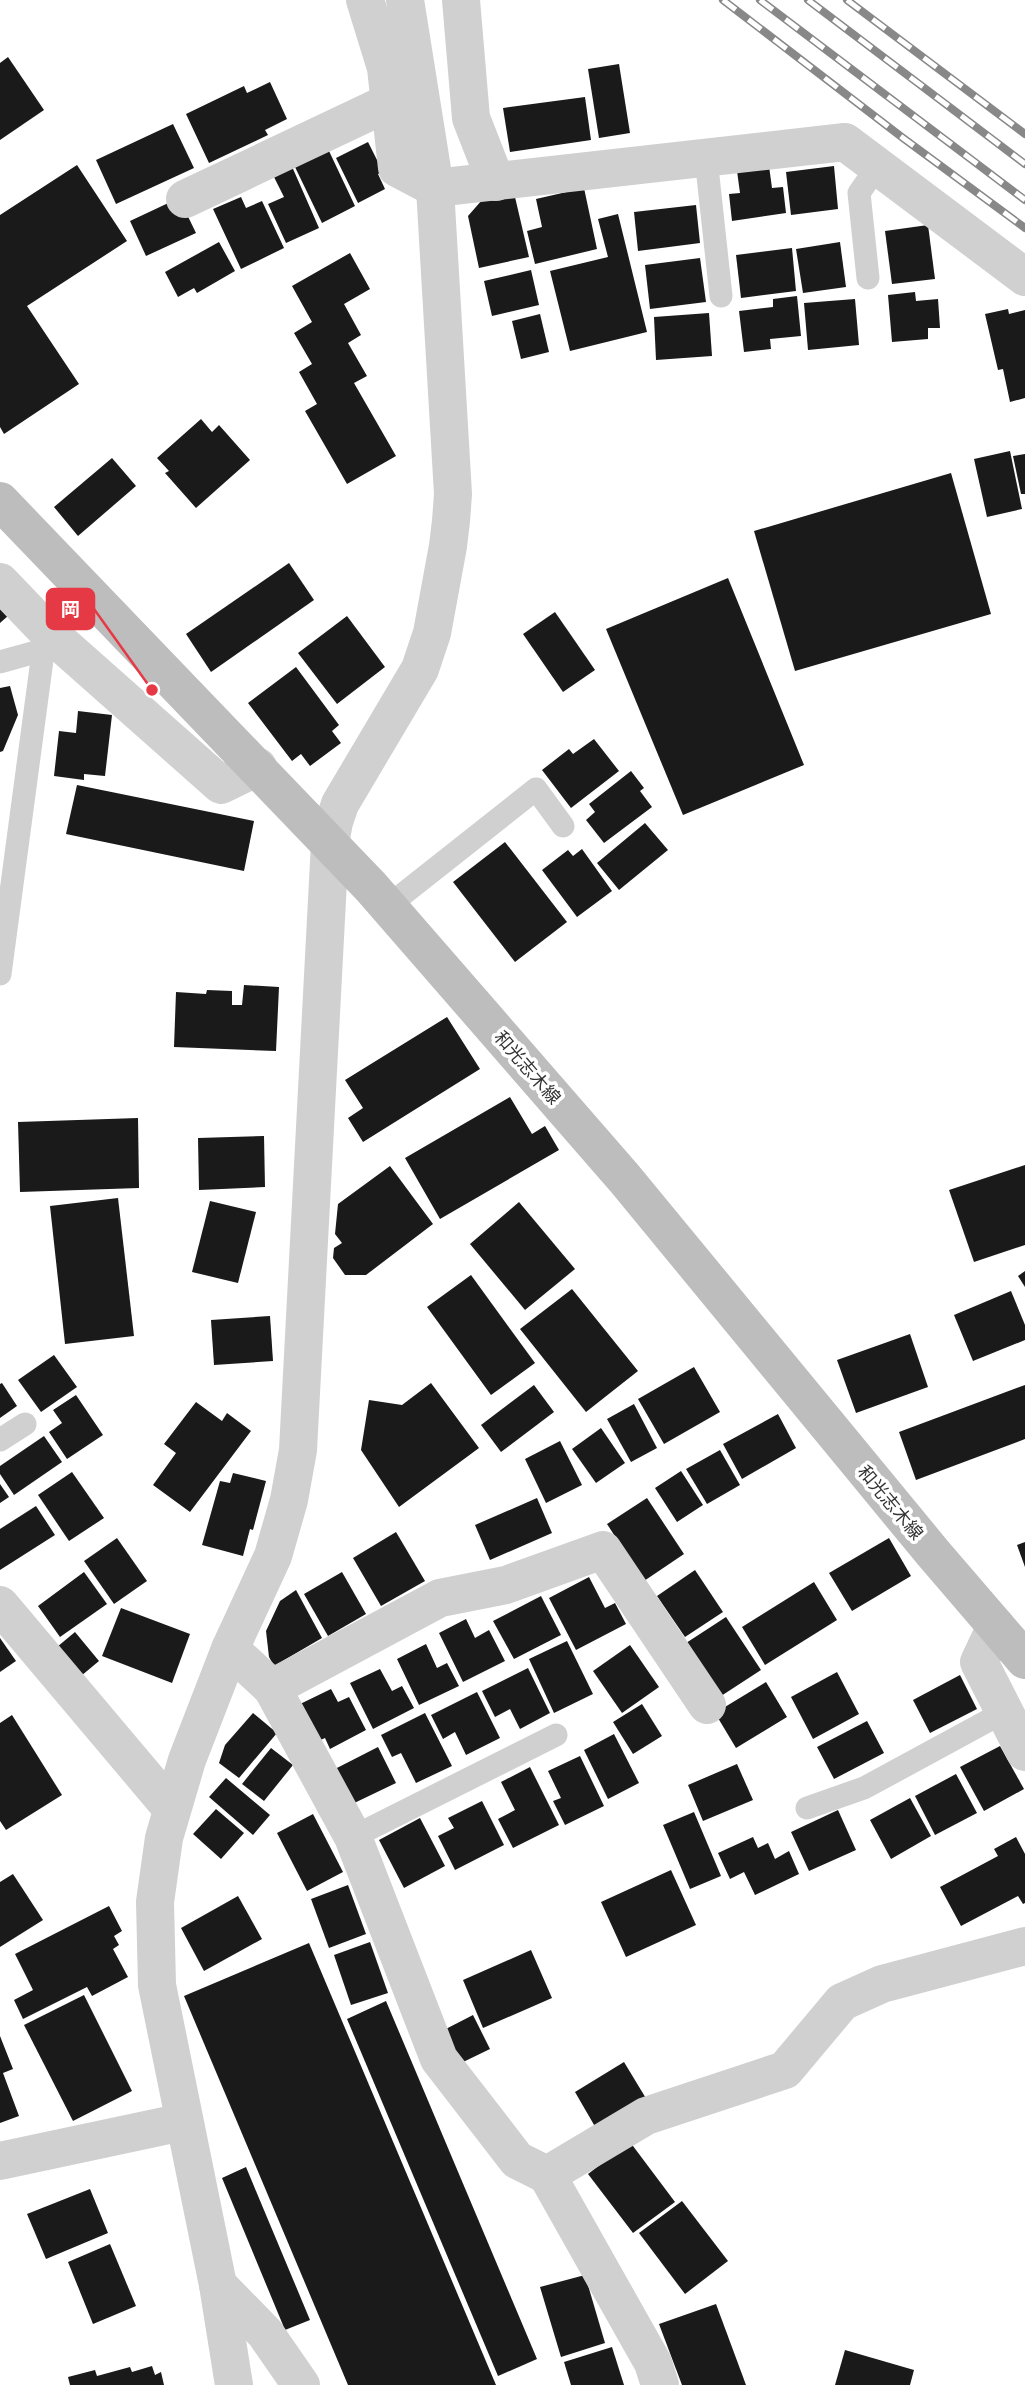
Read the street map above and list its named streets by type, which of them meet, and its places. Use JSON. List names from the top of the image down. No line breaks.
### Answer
{"streets":{"main road":["和光志木線"]},"places":["岡"]}
